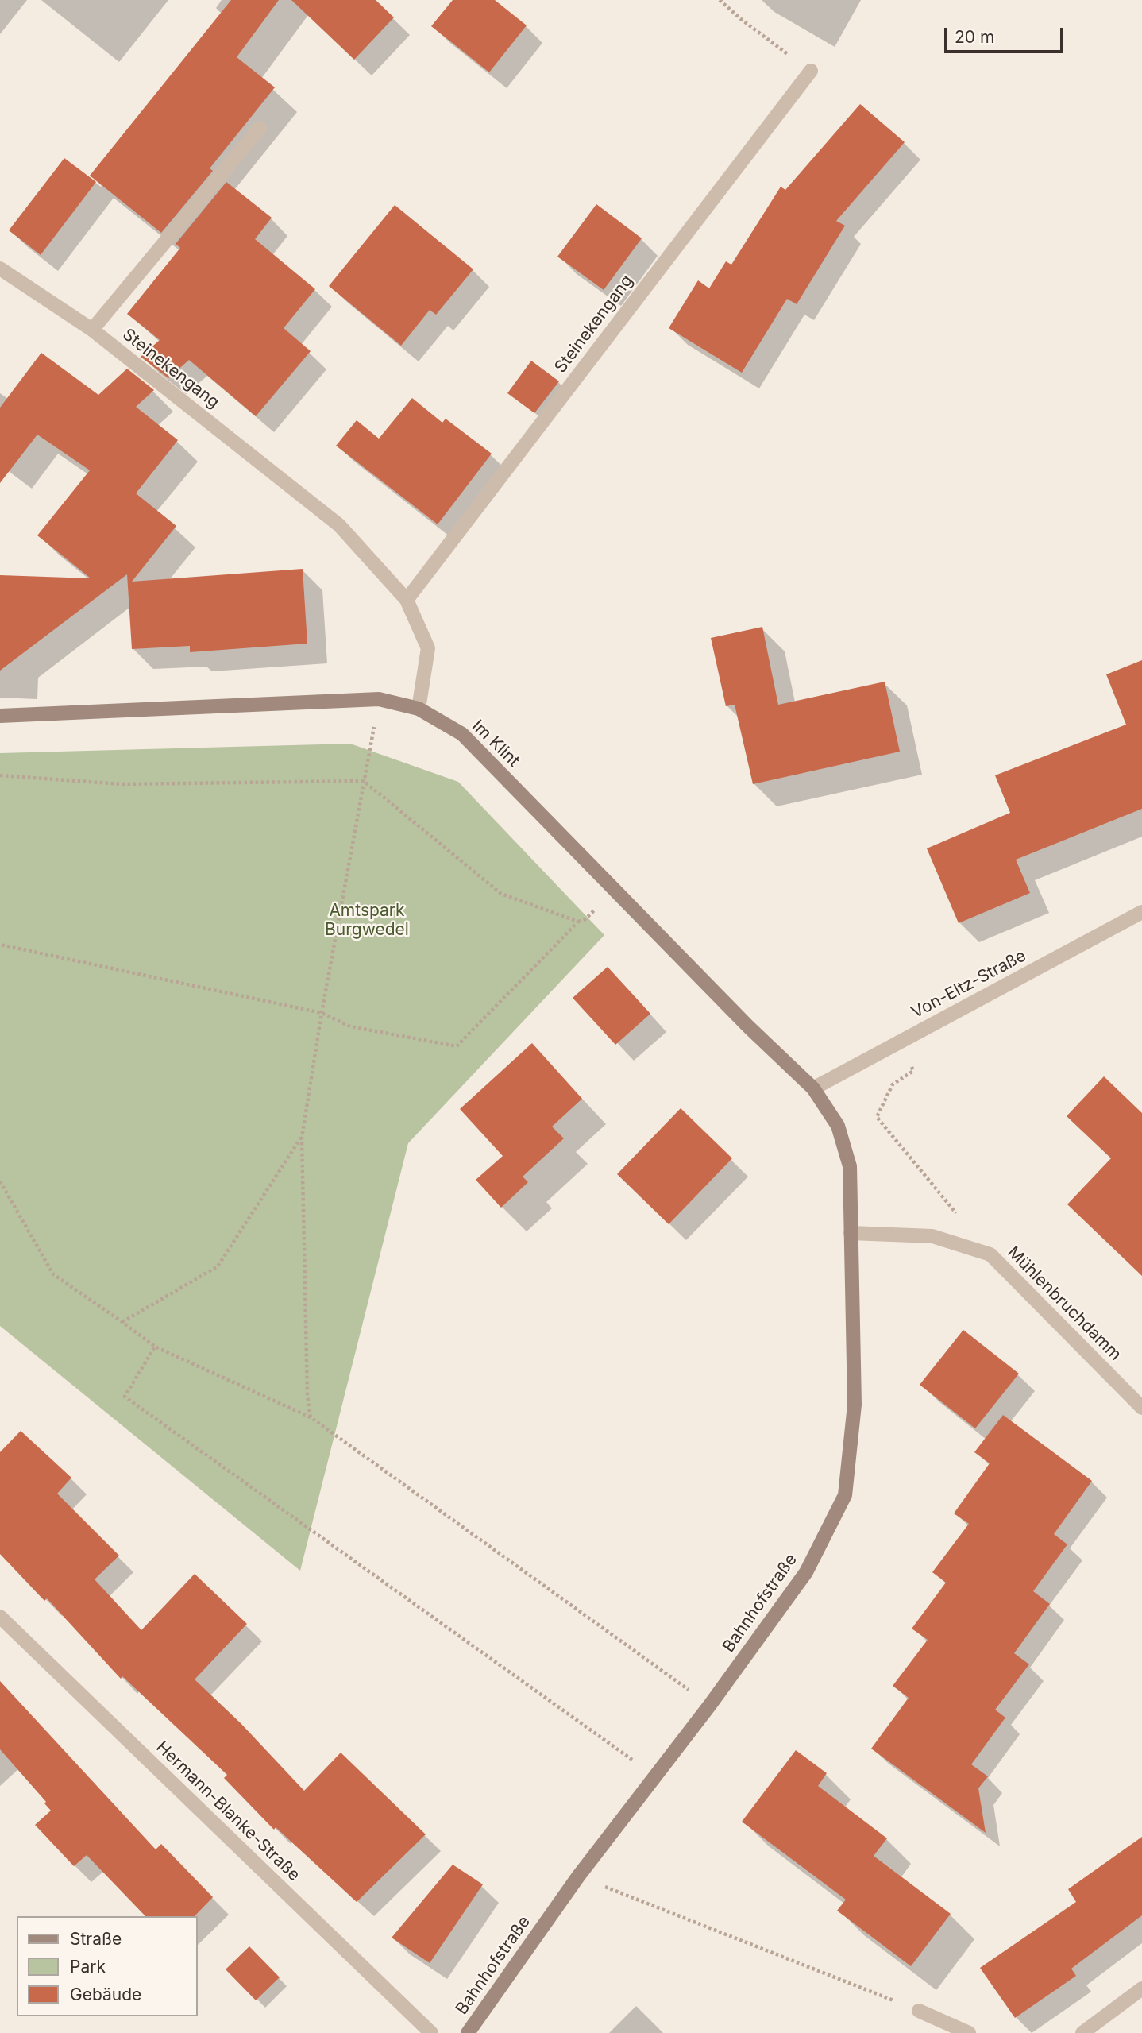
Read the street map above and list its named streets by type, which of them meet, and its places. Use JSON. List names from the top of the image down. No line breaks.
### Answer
{"streets":{"main road":["Im Klint","Bahnhofstraße"],"street":["Steinekengang","Von-Eltz-Straße","Mühlenbruchdamm","Hermann-Blanke-Straße"]},"crossings":[["Steinekengang","Im Klint"],["Im Klint","Von-Eltz-Straße"],["Im Klint","Bahnhofstraße"],["Von-Eltz-Straße","Bahnhofstraße"],["Mühlenbruchdamm","Bahnhofstraße"]],"parks":["Amtspark Burgwedel"],"legend":["Straße","Park","Gebäude"],"scale_bar":"20 m"}
